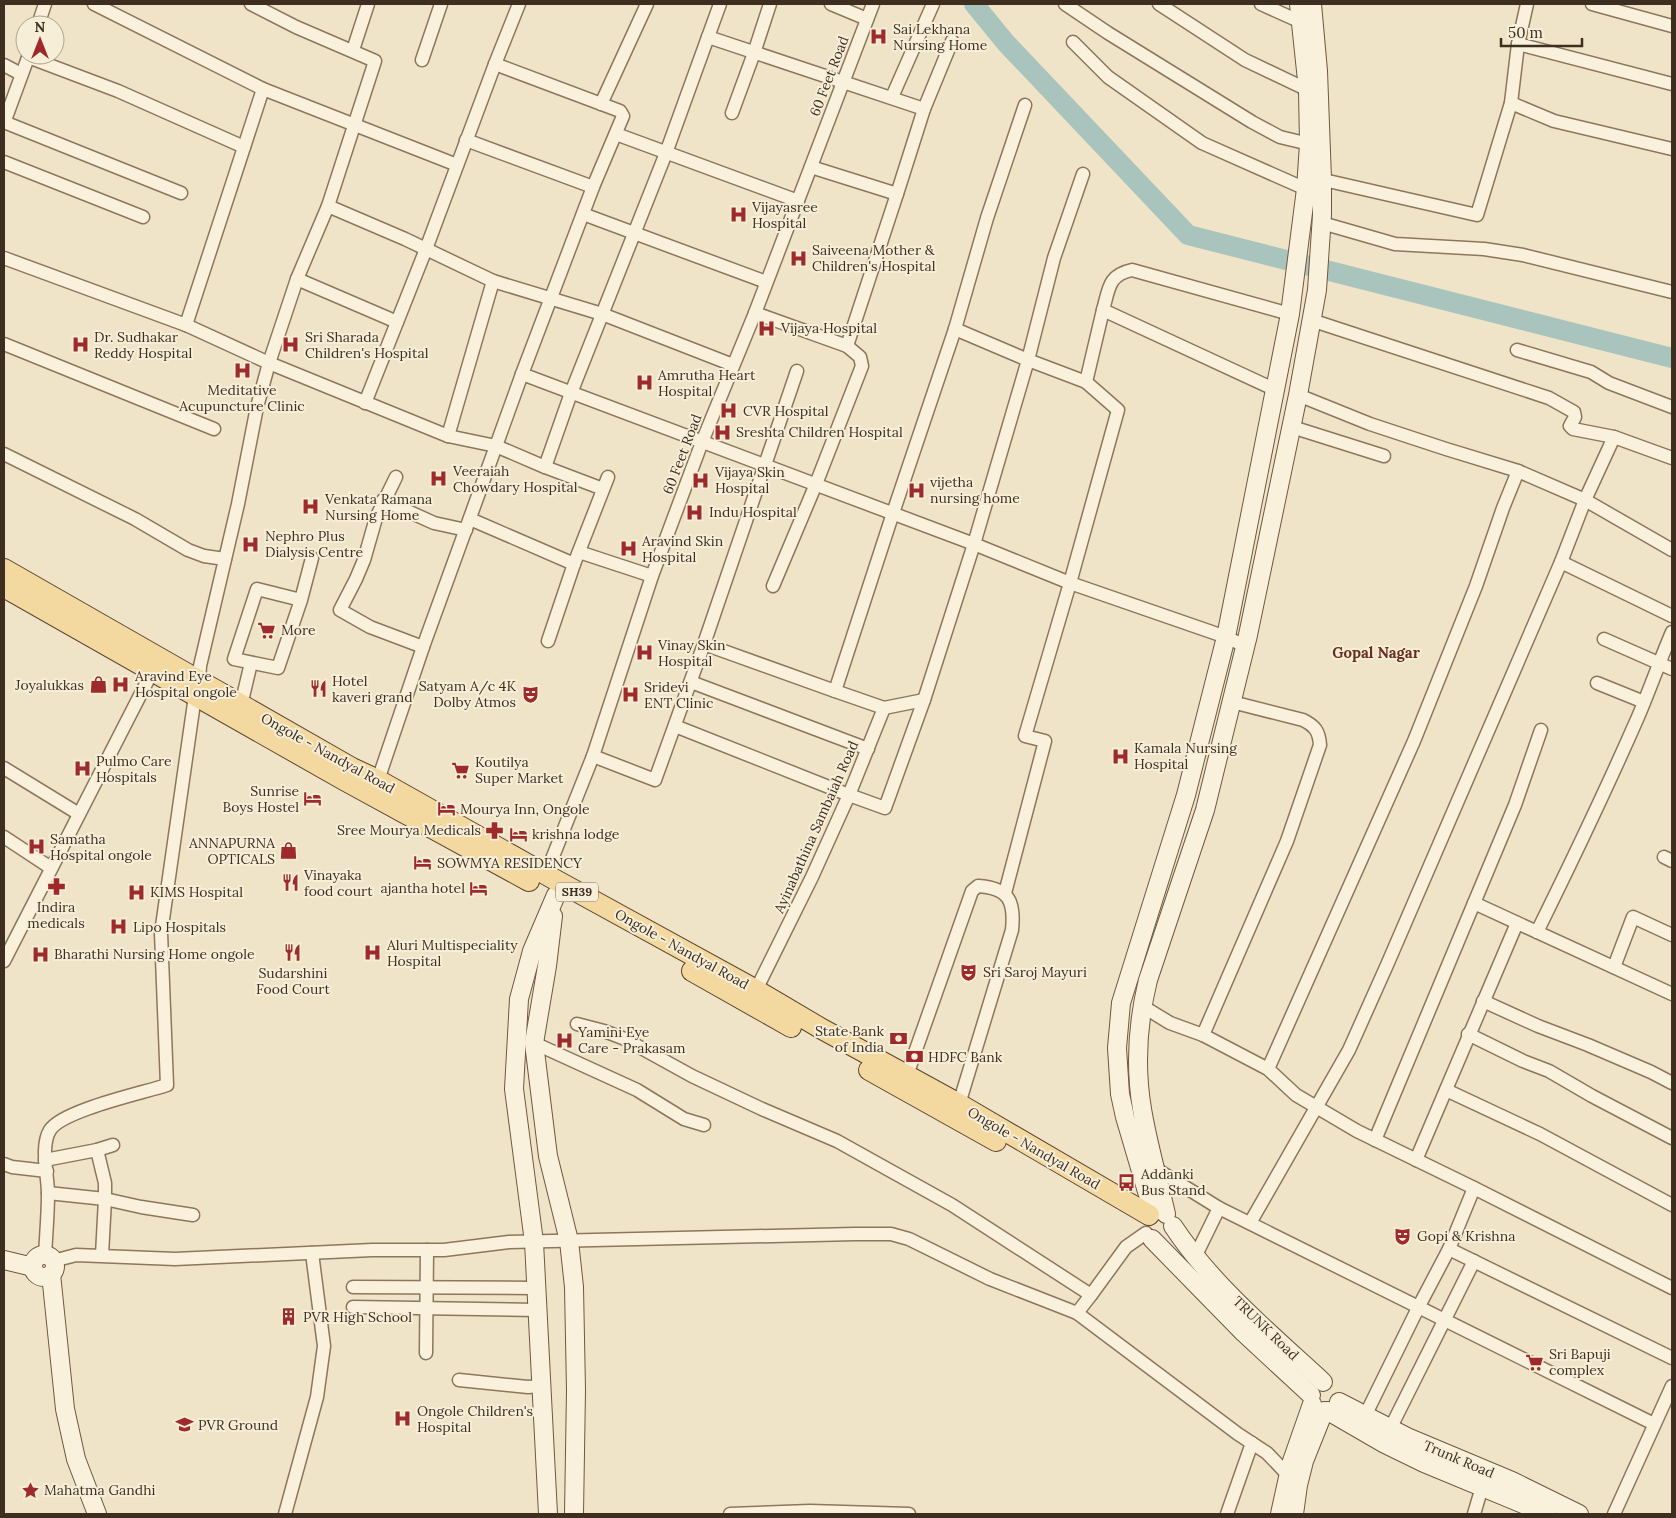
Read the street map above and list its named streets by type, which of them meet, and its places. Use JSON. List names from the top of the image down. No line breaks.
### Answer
{"streets":{"main road":["Ongole - Nandyal Road","SH39","TRUNK Road","Trunk Road"],"street":["60 Feet Road","Ayinabathina Sambaiah Road"]},"crossings":[["60 Feet Road","Ongole - Nandyal Road"],["Ongole - Nandyal Road","Ayinabathina Sambaiah Road"],["Ongole - Nandyal Road","TRUNK Road"],["Ongole - Nandyal Road","Trunk Road"],["TRUNK Road","Trunk Road"]],"districts":["Gopal Nagar"],"places":{"hospital":["Sai Lekhana Nursing Home","Vijayasree Hospital","Saiveena Mother & Children's Hospital","Vijaya Hospital","Dr. Sudhakar Reddy Hospital","Sri Sharada Children's Hospital","Meditative Acupuncture Clinic","Amrutha Heart Hospital","CVR Hospital","Sreshta Children Hospital","Veeraiah Chowdary Hospital","Vijaya Skin Hospital","vijetha nursing home","Venkata Ramana Nursing Home","Indu Hospital","Nephro Plus Dialysis Centre","Aravind Skin Hospital","Vinay Skin Hospital","Aravind Eye Hospital ongole","Sridevi ENT Clinic","Kamala Nursing Hospital","Pulmo Care Hospitals","Samatha Hospital ongole","KIMS Hospital","Lipo Hospitals","Aluri Multispeciality Hospital","Bharathi Nursing Home ongole","Yamini Eye Care - Prakasam","Ongole Children's Hospital"],"supermarket":["More","Koutilya Super Market","Sri Bapuji complex"],"shop":["Joyalukkas","ANNAPURNA OPTICALS"],"restaurant":["Hotel kaveri grand","Vinayaka food court","Sudarshini Food Court"],"theatre":["Satyam A/c 4K Dolby Atmos","Sri Saroj Mayuri","Gopi & Krishna"],"hotel":["Sunrise Boys Hostel","Mourya Inn, Ongole","krishna lodge","SOWMYA RESIDENCY","ajantha hotel"],"pharmacy":["Sree Mourya Medicals","Indira medicals"],"bank":["State Bank of India","HDFC Bank"],"bus stop":["Addanki Bus Stand"],"building":["PVR High School"],"school or university":["PVR Ground"],"place":["Mahatma Gandhi"]},"scale_bar":"50 m","north":"top"}
